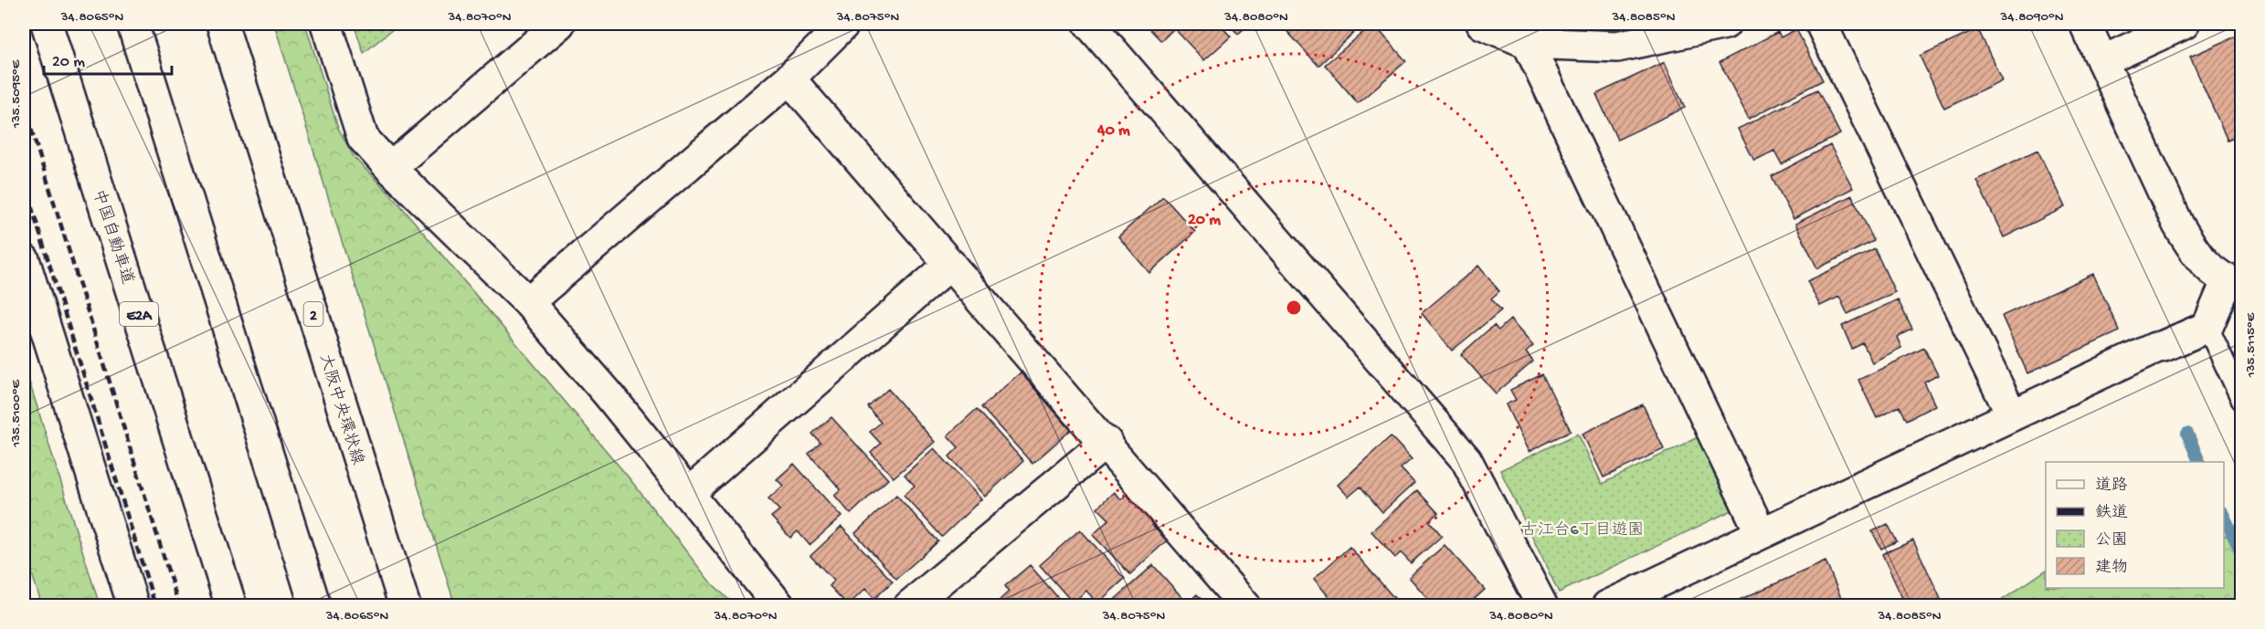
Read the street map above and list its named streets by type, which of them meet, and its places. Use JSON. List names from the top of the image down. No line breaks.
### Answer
{"streets":{"main road":["中国自動車道","E2A","2","大阪中央環状線"]},"parks":["古江台6丁目遊園"],"legend":["道路","鉄道","公園","建物"],"scale_bar":"20 m","coordinates":["34.8065°N","34.8070°N","34.8075°N","34.8080°N","34.8085°N","34.8090°N","135.5095°E","135.5115°E","135.5100°E"],"rings":["40 m","20 m"]}
